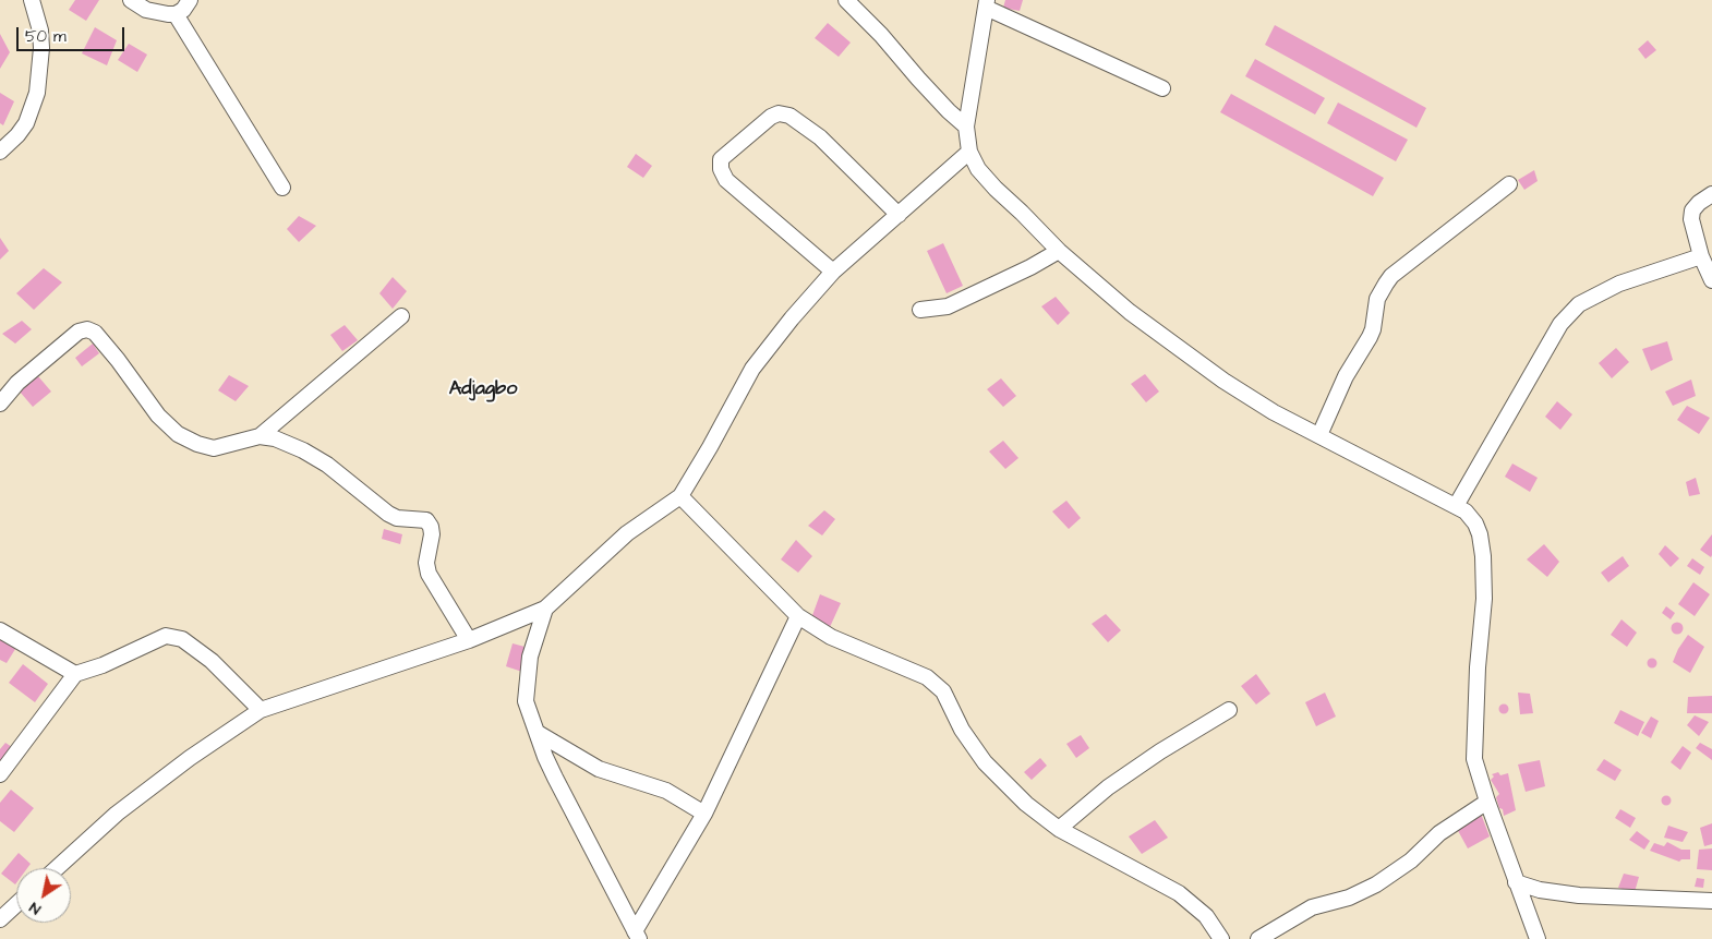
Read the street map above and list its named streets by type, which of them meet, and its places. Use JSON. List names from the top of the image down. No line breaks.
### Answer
{"districts":["Adjagbo"],"scale_bar":"50 m","north":"bottom left"}
